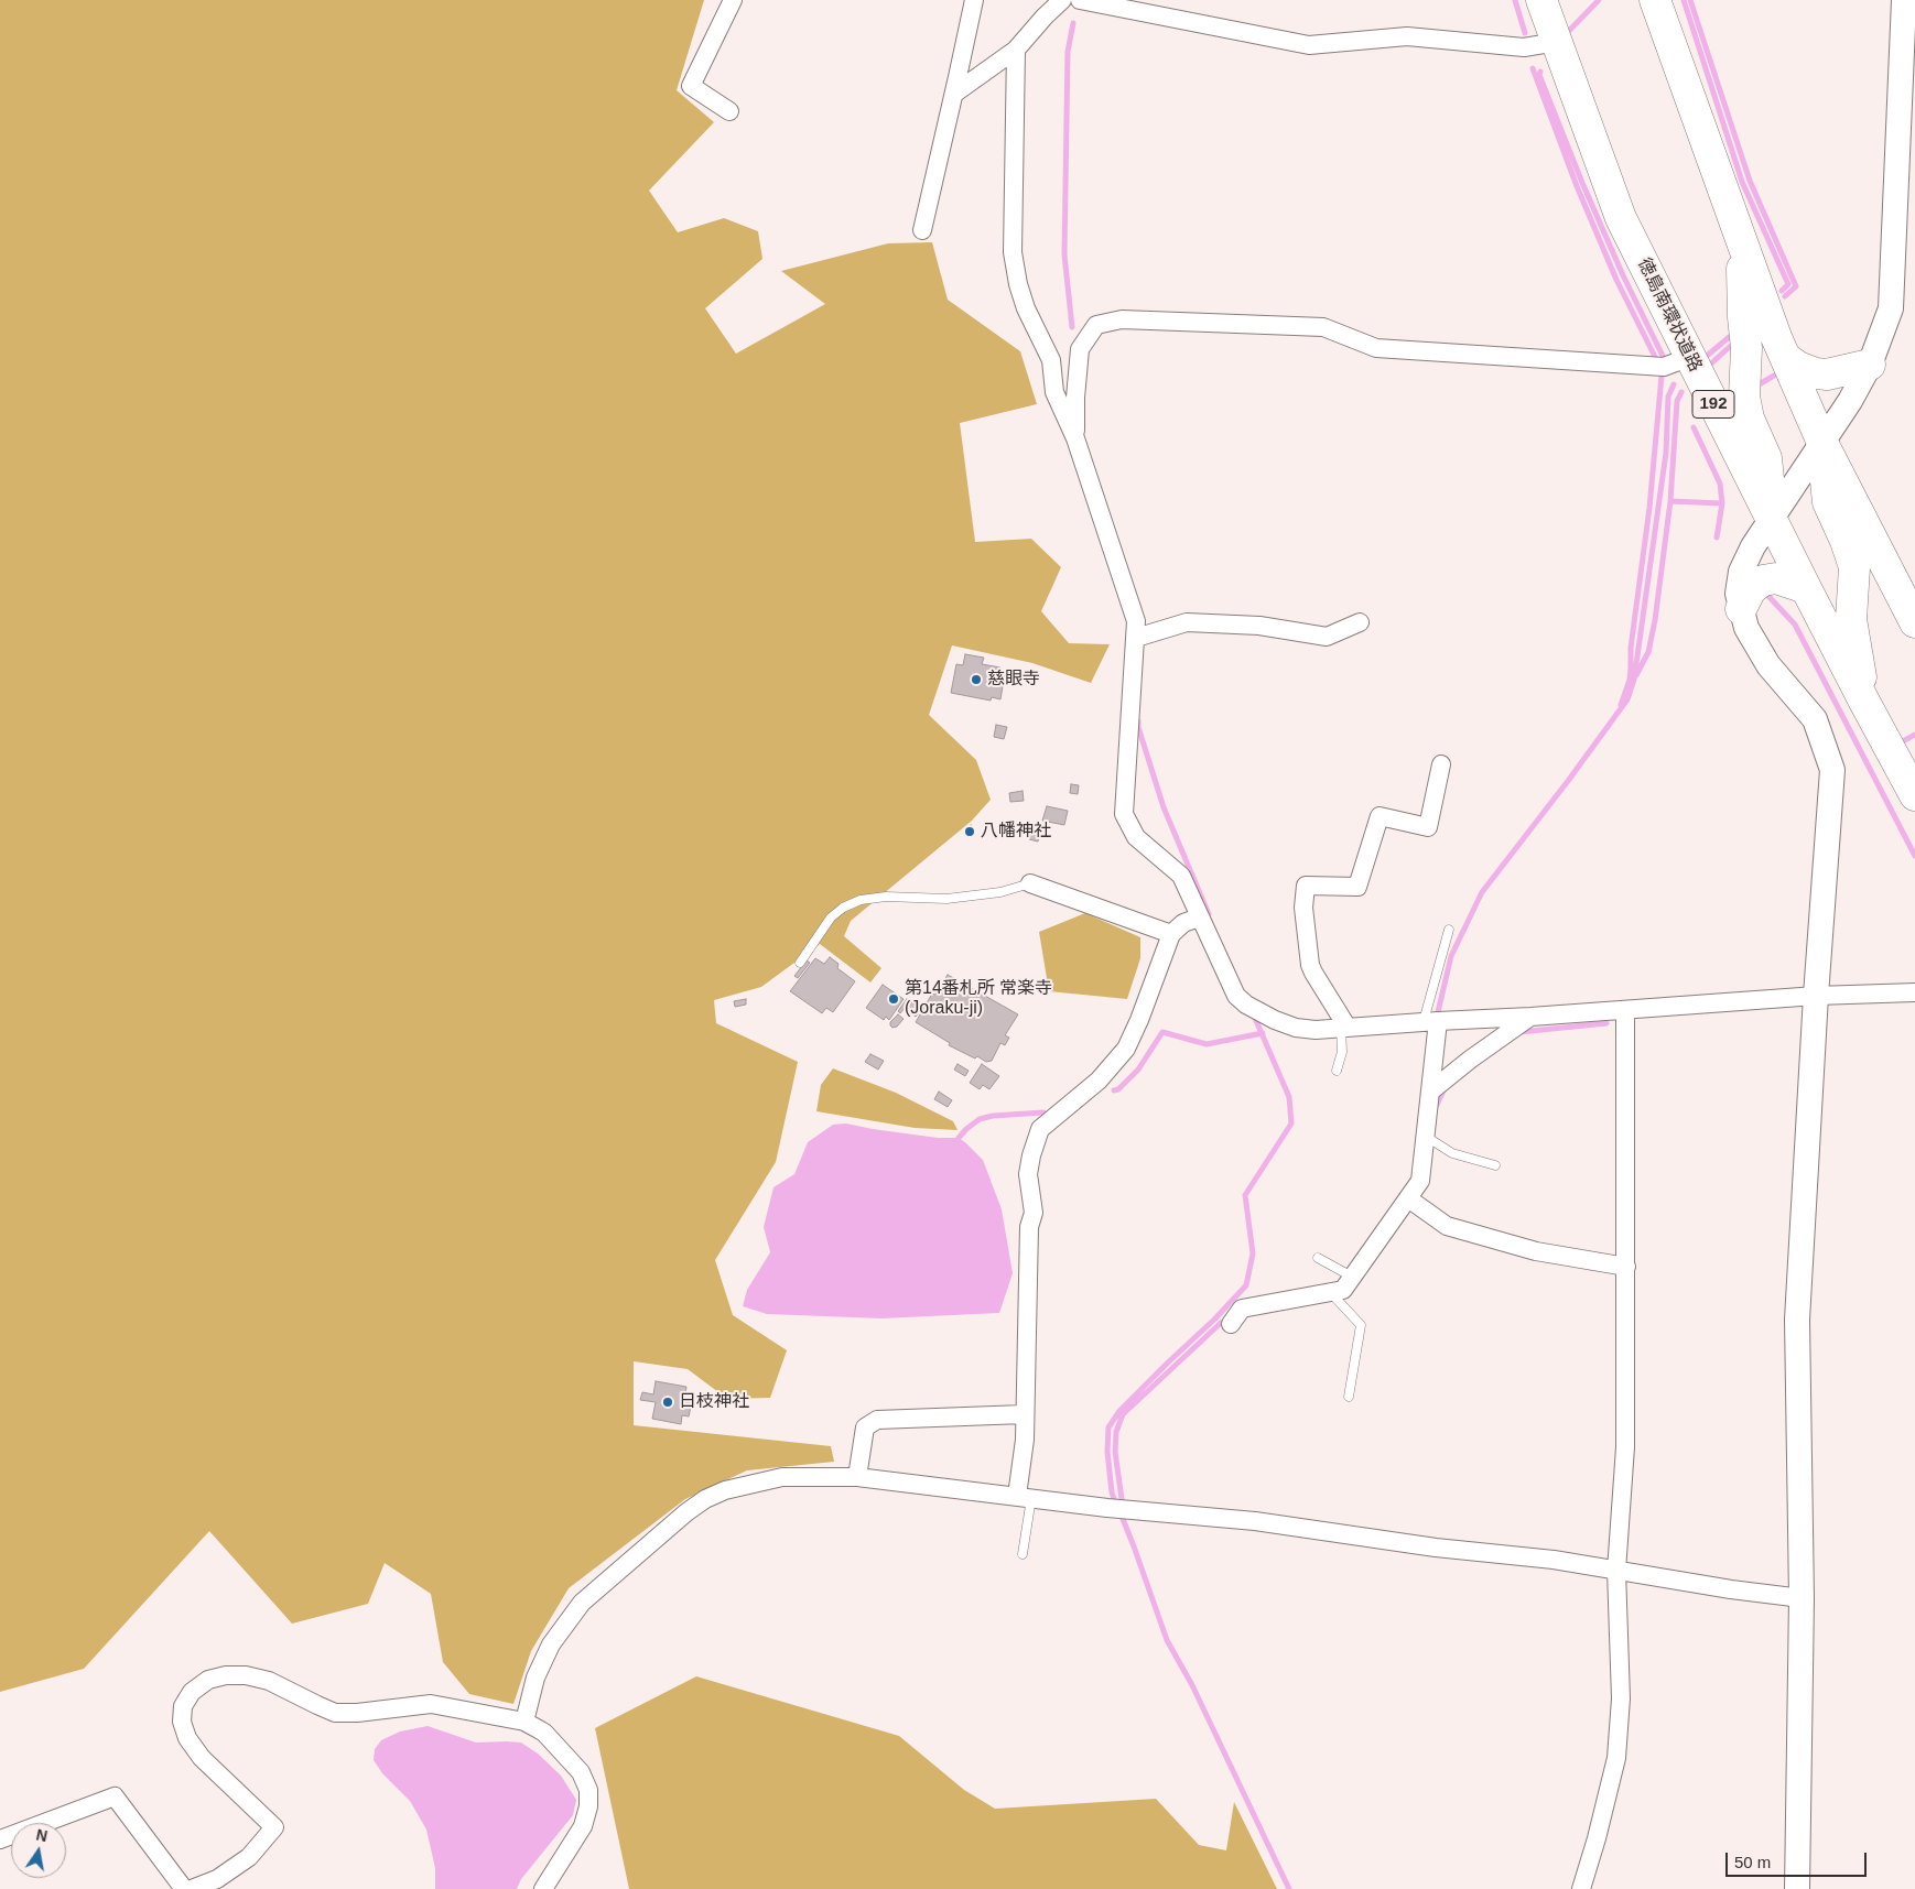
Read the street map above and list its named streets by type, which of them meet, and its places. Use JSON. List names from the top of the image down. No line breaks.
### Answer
{"streets":{"highway":["徳島南環状道路","192"]},"places":["慈眼寺","八幡神社","第14番札所 常楽寺 (Joraku-ji)","日枝神社"],"scale_bar":"50 m","north":"top"}
